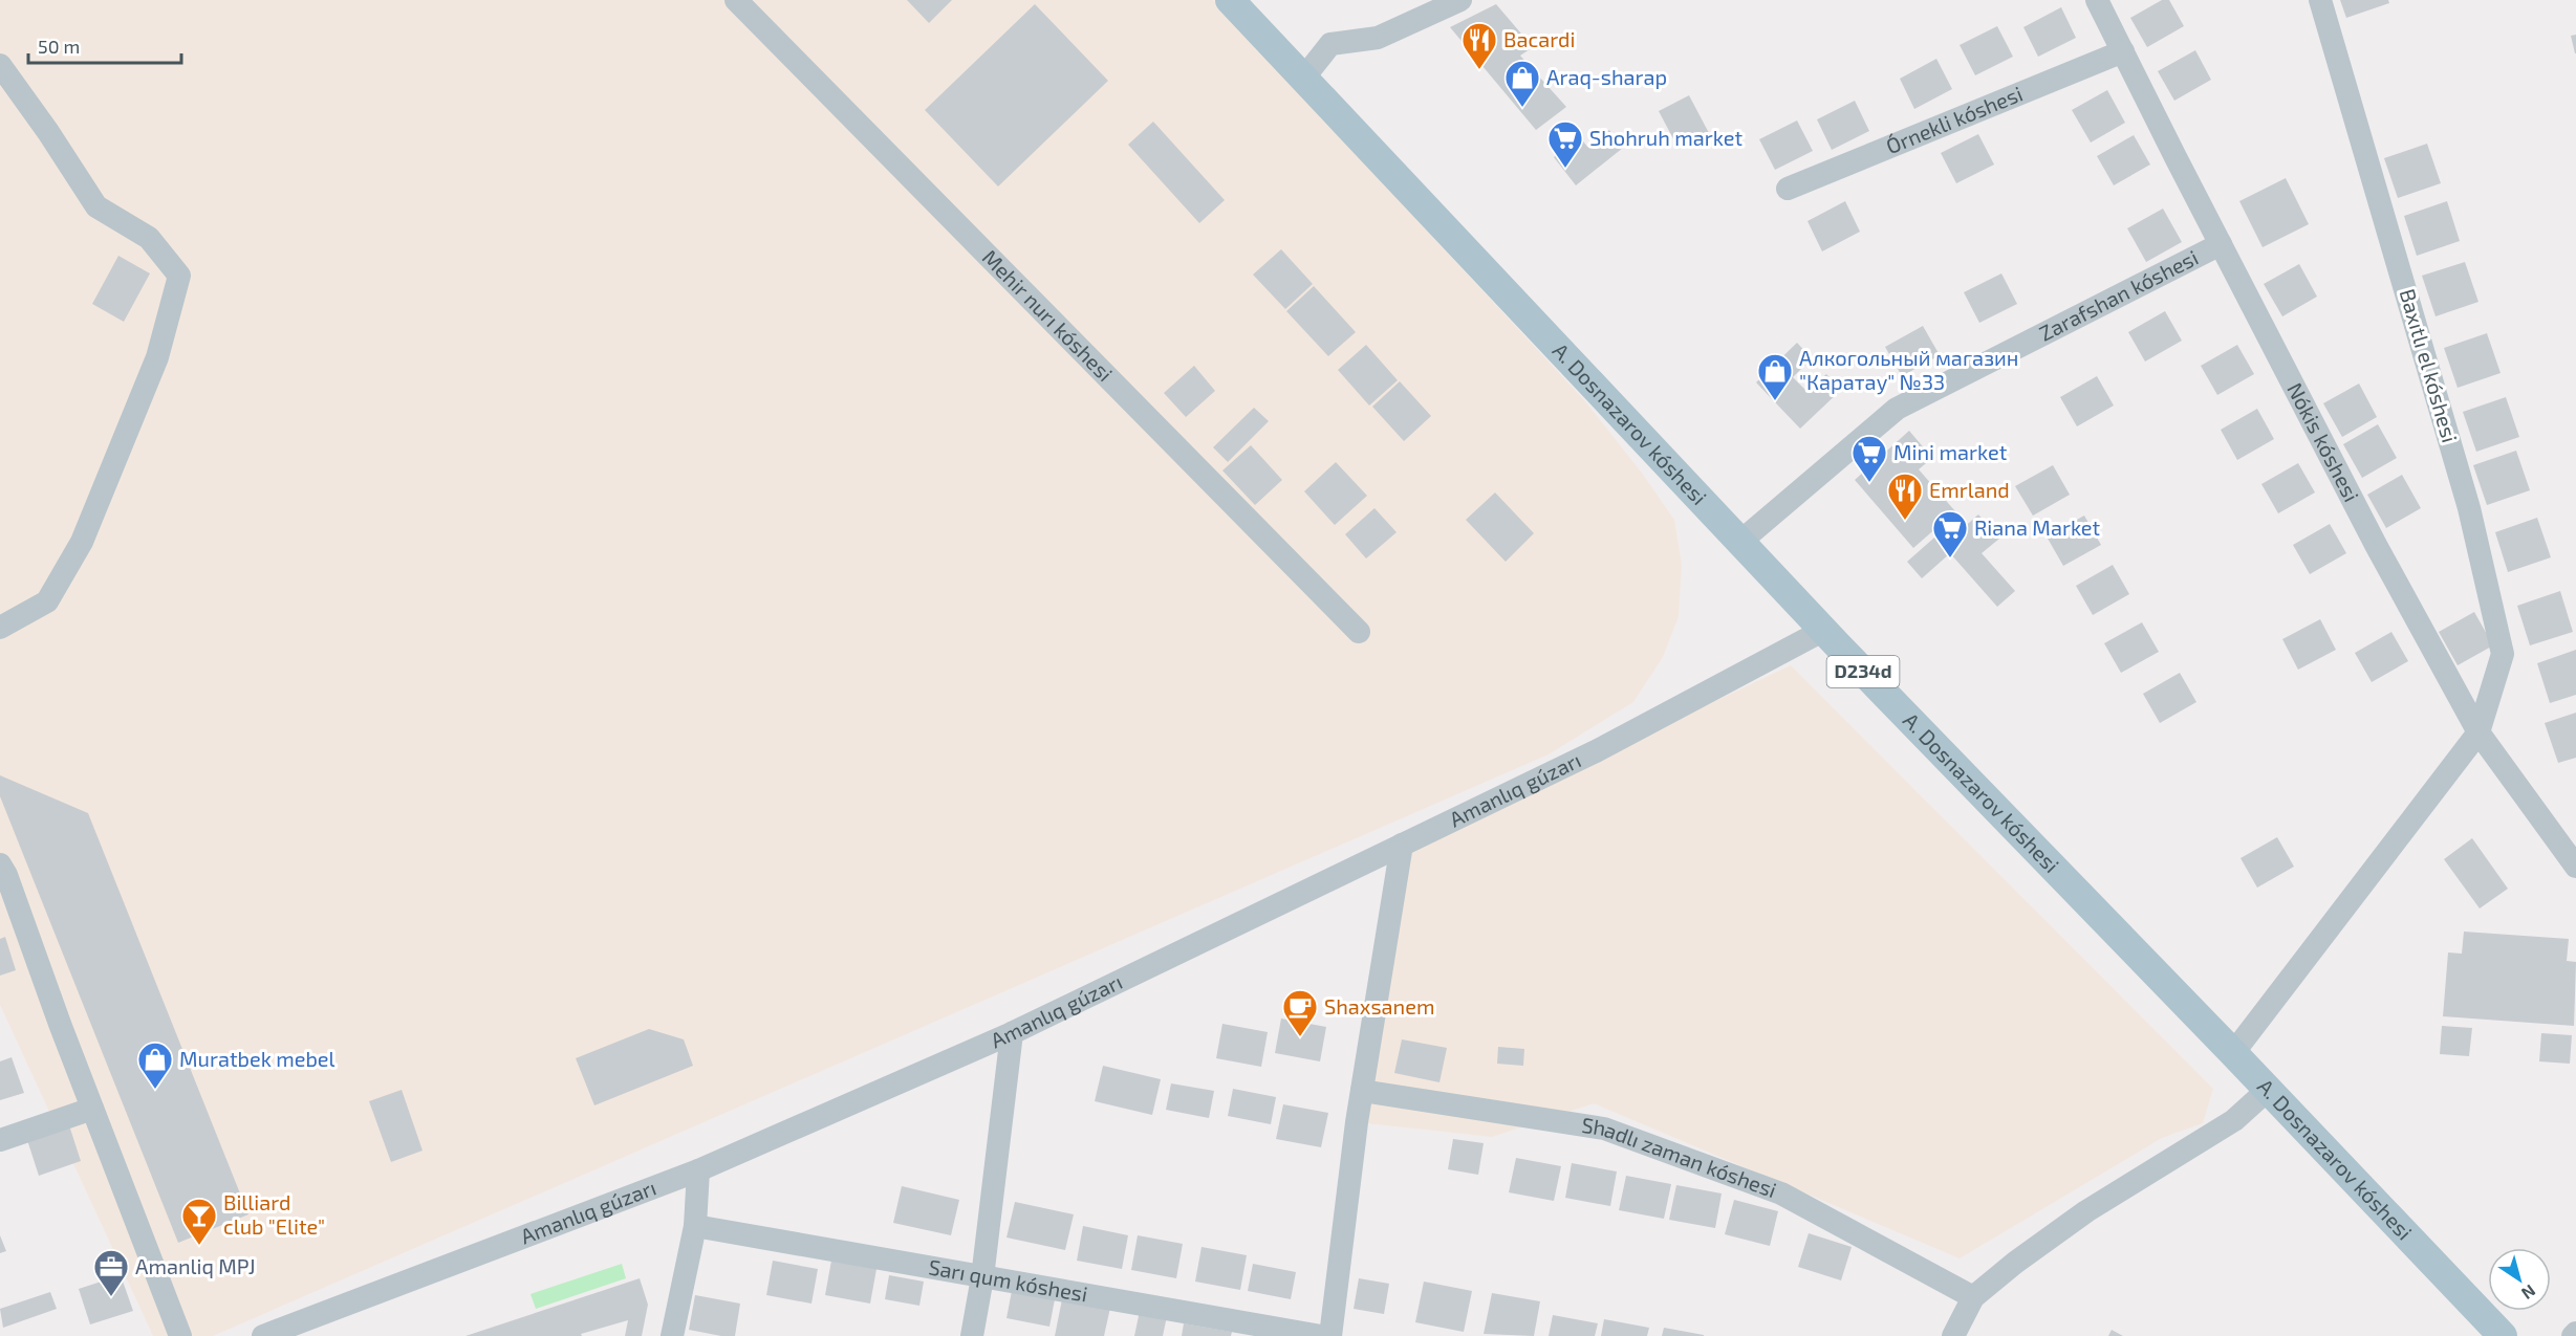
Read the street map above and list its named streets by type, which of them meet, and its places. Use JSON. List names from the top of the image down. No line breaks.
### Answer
{"streets":{"main road":["A. Dosnazarov kóshesi","D234d"],"street":["Órnekli kóshesi","Zarafshan kóshesi","Mehir nurı kóshesi","Baxıtlı el kóshesi","Nókis kóshesi","Amanlıq gúzarı","Shadlı zaman kóshesi","Sarı qum kóshesi"]},"crossings":[["Órnekli kóshesi","Nókis kóshesi"],["Zarafshan kóshesi","A. Dosnazarov kóshesi"],["Zarafshan kóshesi","Nókis kóshesi"],["Baxıtlı el kóshesi","Nókis kóshesi"],["A. Dosnazarov kóshesi","Amanlıq gúzarı"]],"places":{"restaurant":["Bacardi","Emrland"],"shop":["Araq-sharap","Алкогольный магазин \"Каратау\" №33","Muratbek mebel"],"supermarket":["Shohruh market","Mini market","Riana Market"],"cafe":["Shaxsanem"],"bar":["Billiard club \"Elite\""],"office":["Amanliq MPJ"]},"scale_bar":"50 m","north":"bottom right"}
